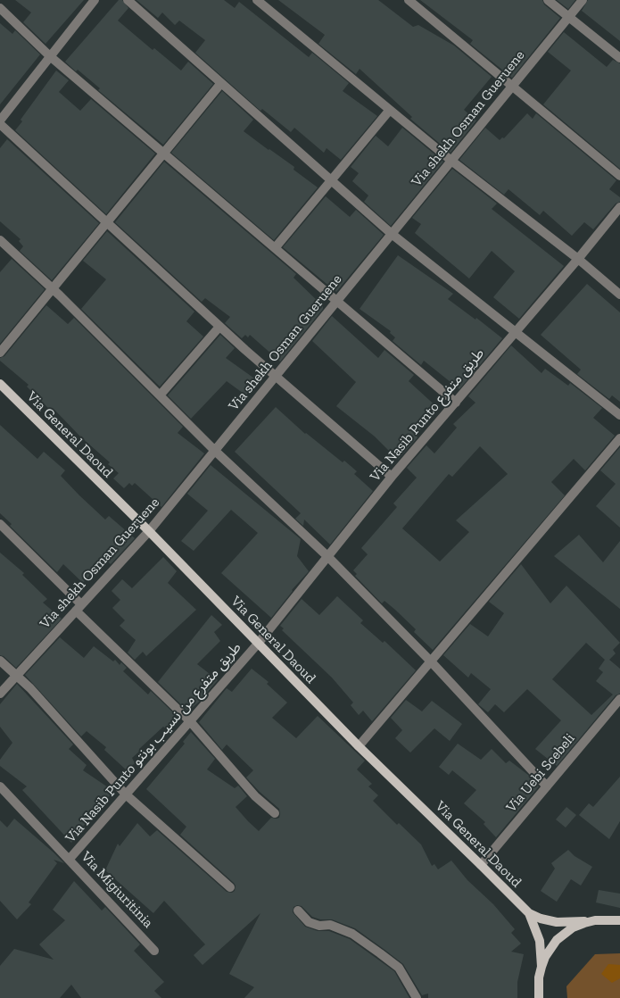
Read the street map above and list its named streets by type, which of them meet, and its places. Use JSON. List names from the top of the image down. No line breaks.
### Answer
{"streets":{"main road":["Via General Daoud"],"street":["Via shekh Osman Gueruene","Via Nasib Punto طريق متفرع","Via Nasib Punto طريق متفرع من نسيب بونتو","Via Uebi Scebeli","Via Migiuritinia"]},"crossings":[["Via shekh Osman Gueruene","Via General Daoud"],["Via Nasib Punto طريق متفرع","Via General Daoud"],["Via Nasib Punto طريق متفرع","Via Nasib Punto طريق متفرع من نسيب بونتو"],["Via General Daoud","Via Nasib Punto طريق متفرع من نسيب بونتو"],["Via General Daoud","Via Uebi Scebeli"],["Via Nasib Punto طريق متفرع من نسيب بونتو","Via Migiuritinia"]]}
